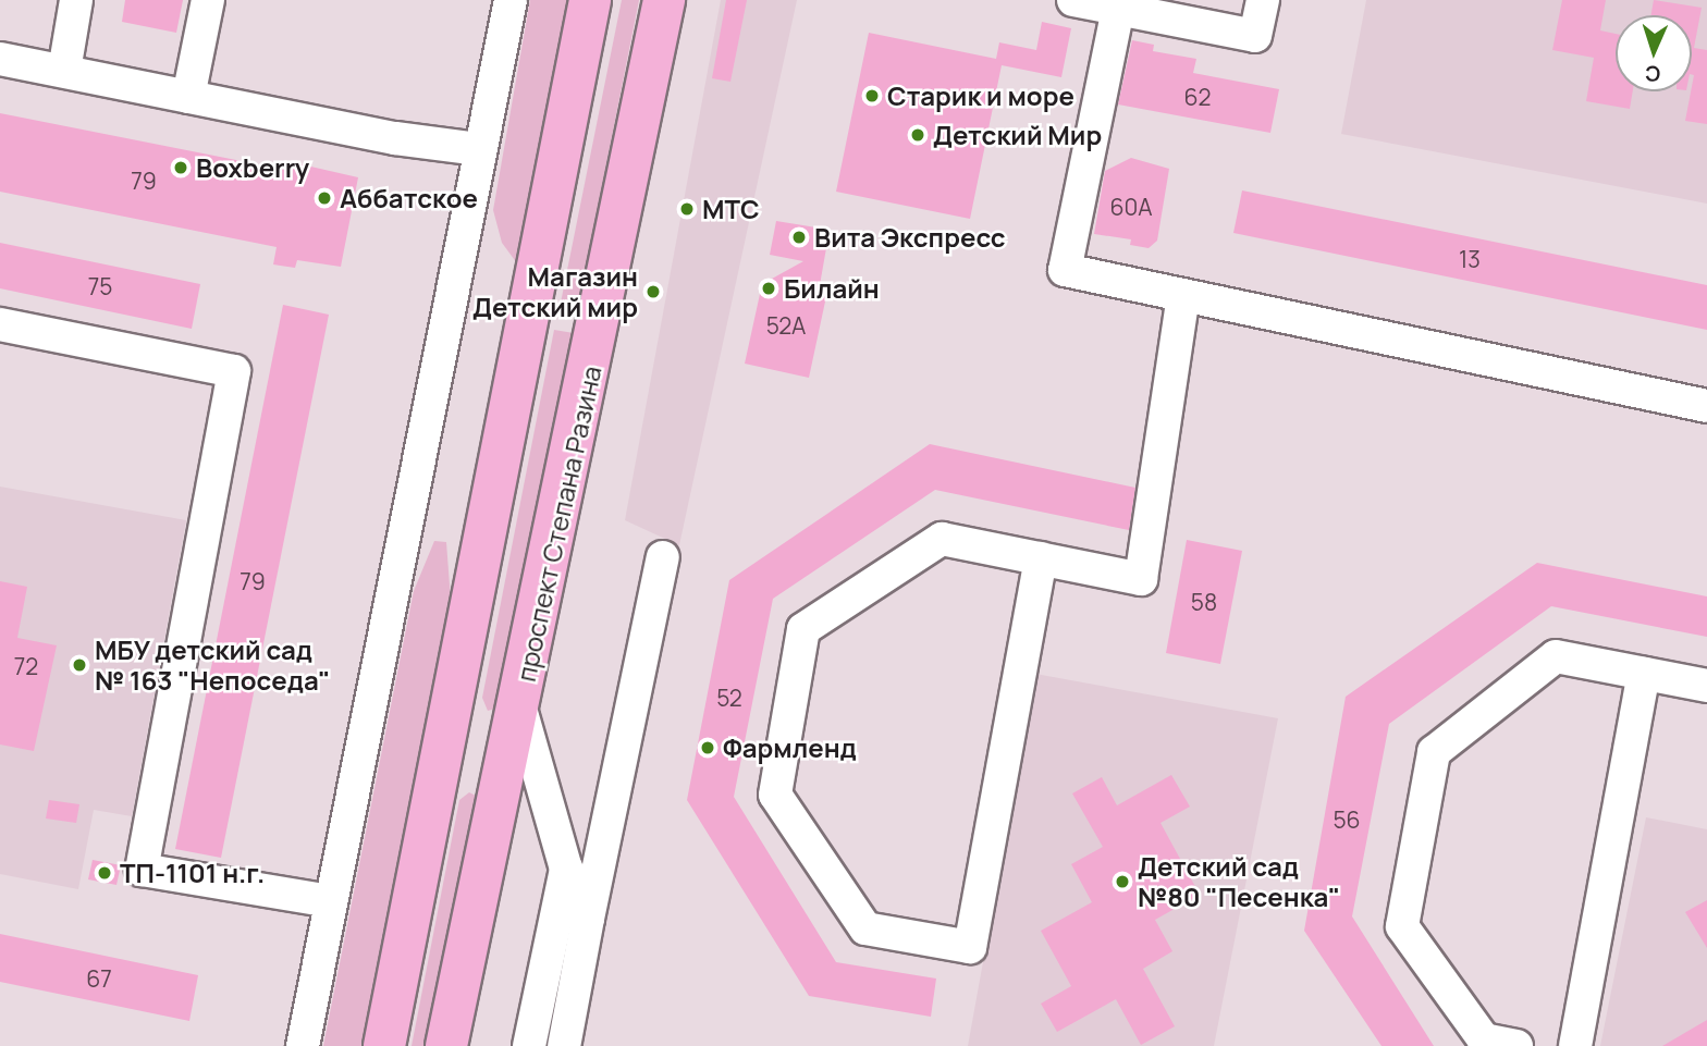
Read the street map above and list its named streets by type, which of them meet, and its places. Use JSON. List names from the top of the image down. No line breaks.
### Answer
{"streets":{"main road":["проспект Степана Разина"]},"places":["Старик и море","Детский Мир","Boxberry","Аббатское","МТС","Вита Экспресс","Билайн","Магазин Детский мир","МБУ детский сад № 163 \"Непоседа\"","Фармленд","ТП-1101 н.г.","Детский сад №80 \"Песенка\""],"house_numbers":["62","79","60А","13","75","52А","79","58","72","52","56","67"],"north":"bottom"}
